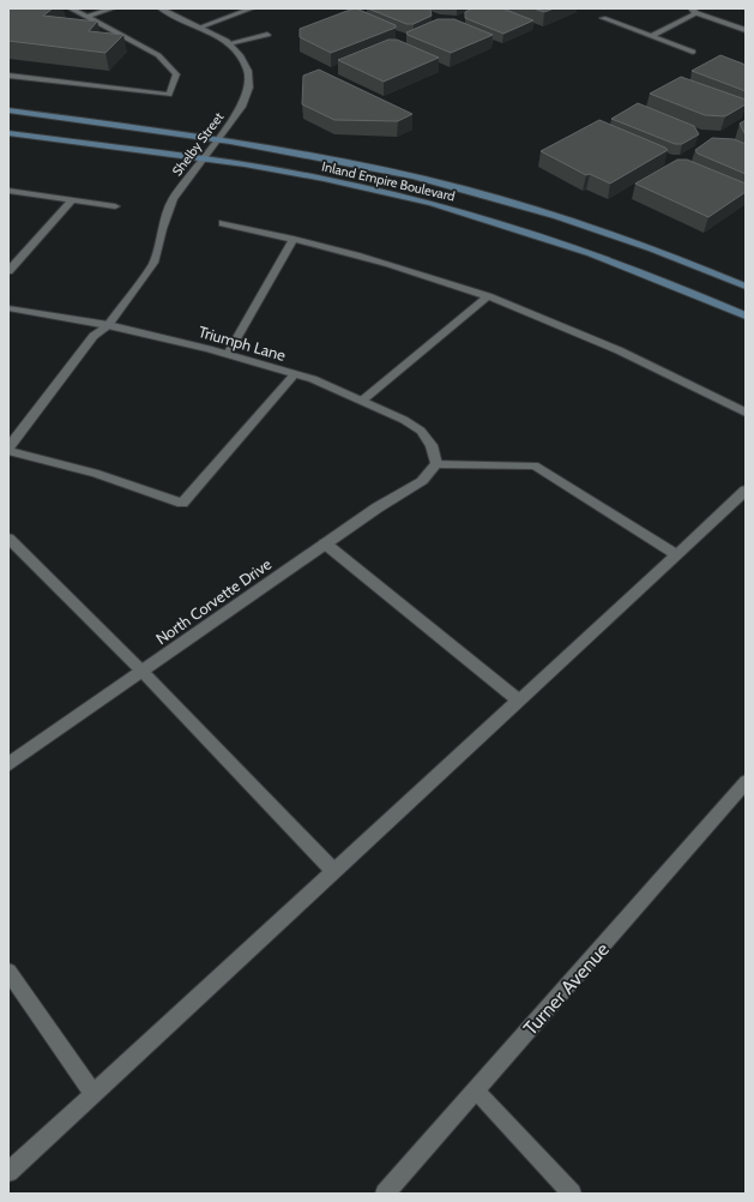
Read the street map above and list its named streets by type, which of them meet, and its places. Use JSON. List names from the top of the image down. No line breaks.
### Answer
{"streets":{"main road":["Inland Empire Boulevard"],"street":["Shelby Street","Triumph Lane","North Corvette Drive","Turner Avenue"]},"crossings":[["Shelby Street","Inland Empire Boulevard"],["Shelby Street","Triumph Lane"],["Triumph Lane","North Corvette Drive"]]}
